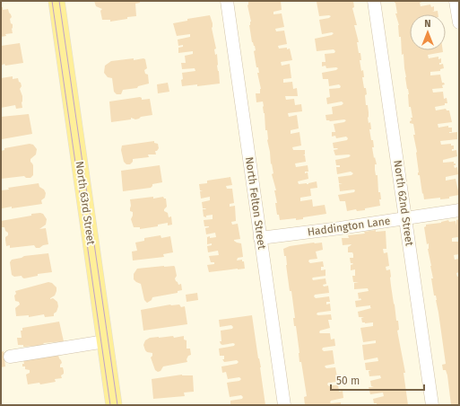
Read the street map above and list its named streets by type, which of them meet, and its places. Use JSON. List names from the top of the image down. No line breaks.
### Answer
{"streets":{"main road":["North 63rd Street"],"street":["North Felton Street","North 62nd Street","Haddington Lane"]},"crossings":[["North Felton Street","Haddington Lane"],["North 62nd Street","Haddington Lane"]],"scale_bar":"50 m","north":"top"}
